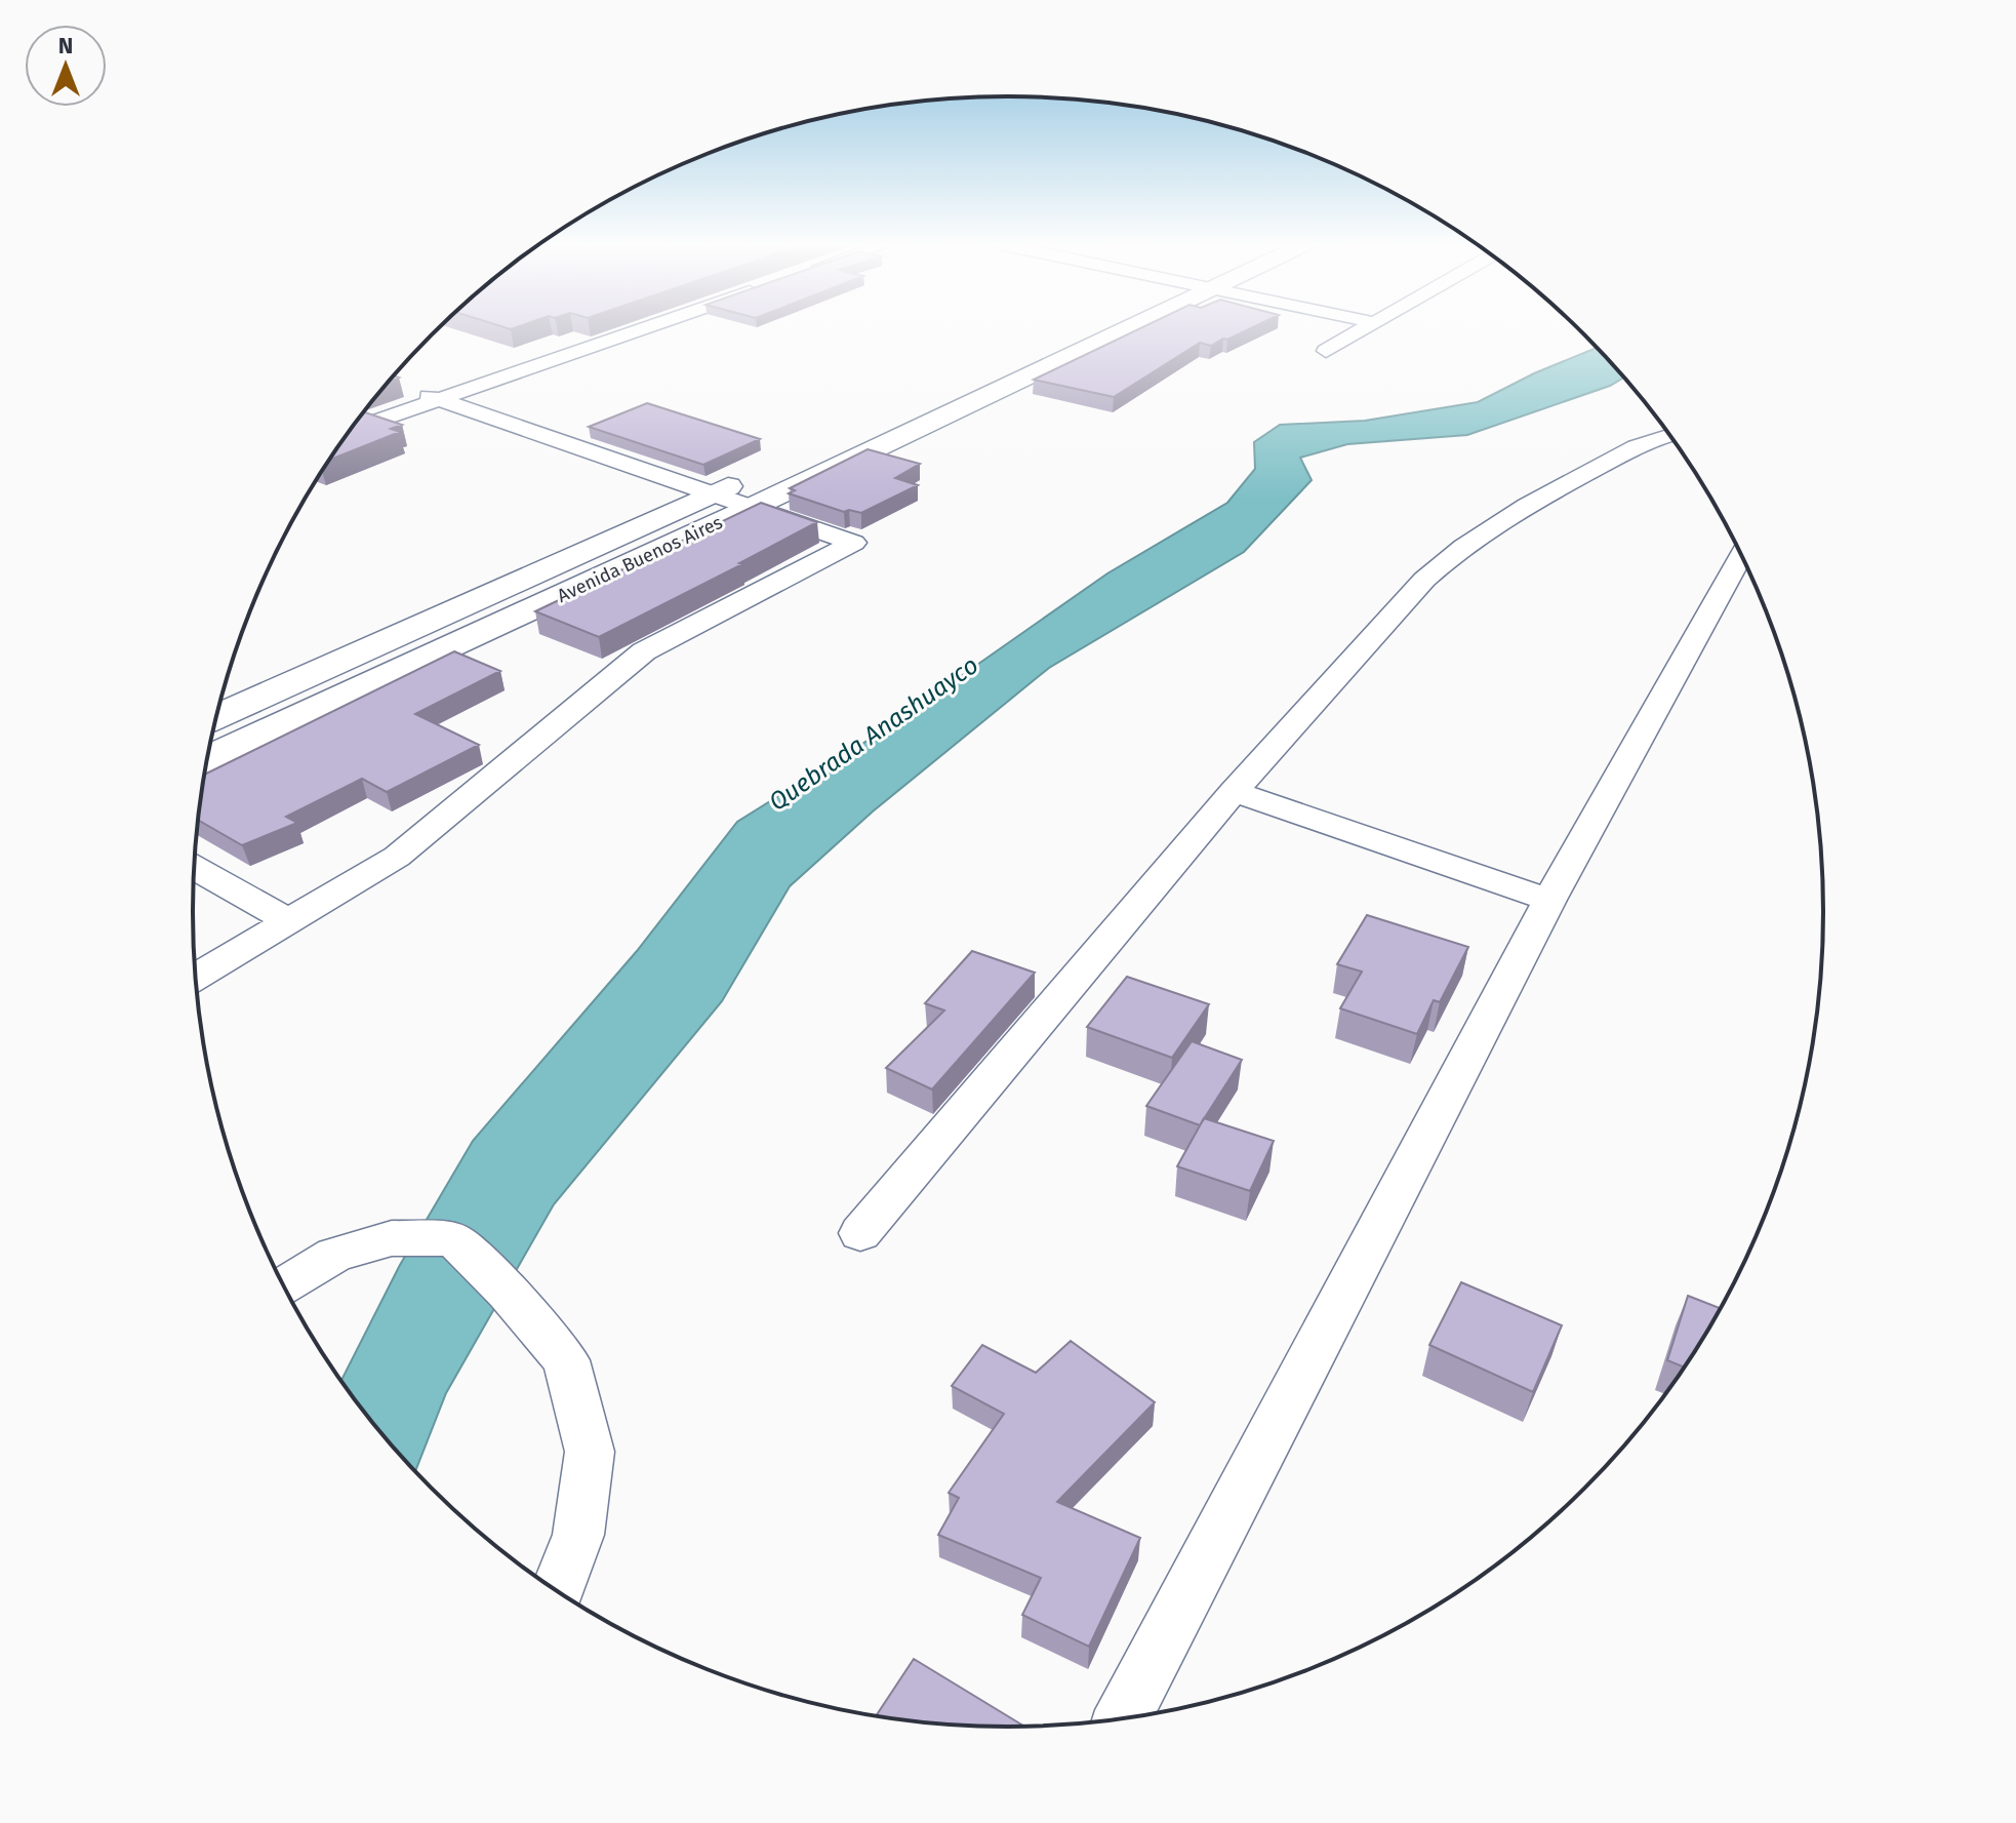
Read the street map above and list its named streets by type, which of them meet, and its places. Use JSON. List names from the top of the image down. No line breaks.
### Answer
{"streets":{"street":["Avenida Buenos Aires"]},"water":["Quebrada Anashuayco"],"north":"top"}
